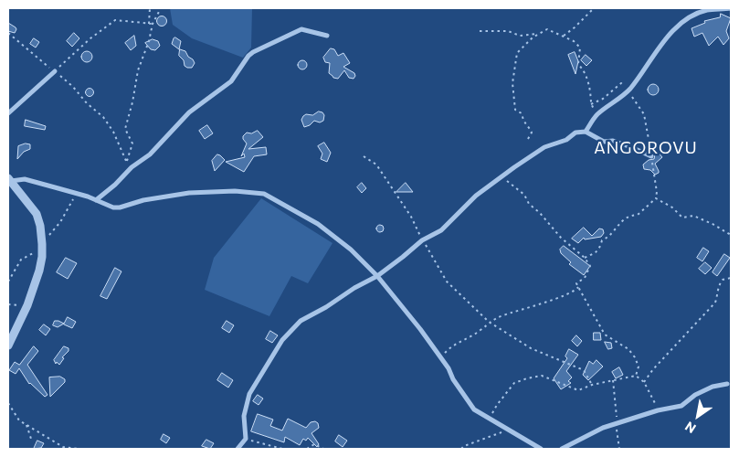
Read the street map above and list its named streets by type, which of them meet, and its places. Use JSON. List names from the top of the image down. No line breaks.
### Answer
{"districts":["ANGOROVU"],"north":"bottom left"}
